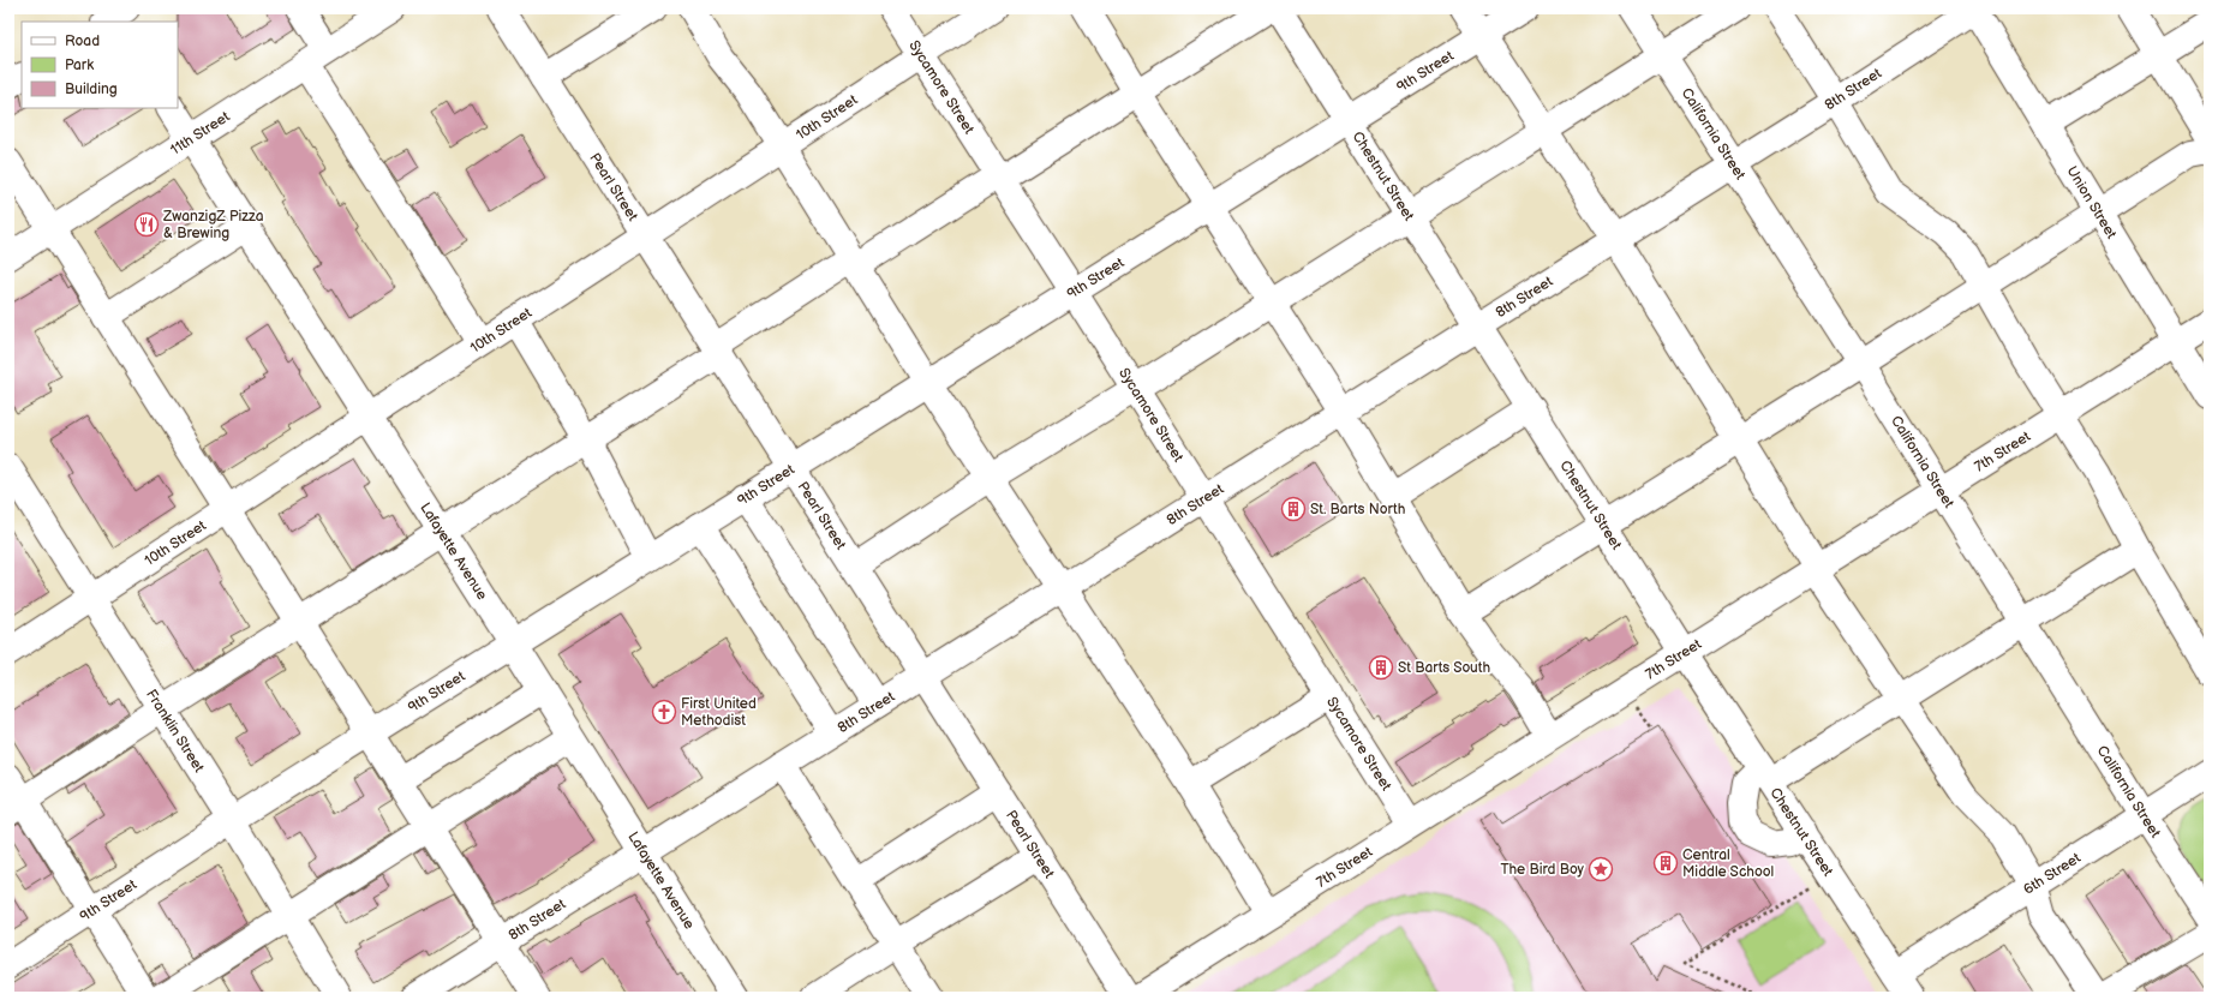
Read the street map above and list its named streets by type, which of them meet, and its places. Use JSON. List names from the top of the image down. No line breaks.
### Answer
{"streets":{"street":["9th Street","Sycamore Street","8th Street","10th Street","11th Street","California Street","Chestnut Street","Pearl Street","Union Street","7th Street","Lafayette Avenue","Franklin Street","6th Street"]},"crossings":[["9th Street","Sycamore Street"],["9th Street","Chestnut Street"],["9th Street","Pearl Street"],["9th Street","Lafayette Avenue"],["9th Street","Franklin Street"],["Sycamore Street","8th Street"],["Sycamore Street","10th Street"],["Sycamore Street","7th Street"],["8th Street","California Street"],["8th Street","Chestnut Street"],["8th Street","Pearl Street"],["8th Street","Union Street"],["8th Street","Lafayette Avenue"],["10th Street","Pearl Street"],["10th Street","Lafayette Avenue"],["10th Street","Franklin Street"],["11th Street","Lafayette Avenue"],["California Street","7th Street"],["California Street","6th Street"],["Chestnut Street","7th Street"],["Chestnut Street","6th Street"],["Union Street","7th Street"]],"places":{"restaurant":["ZwanzigZ Pizza & Brewing"],"building":["St. Barts North","St Barts South","Central Middle School"],"church":["First United Methodist"],"place":["The Bird Boy"]},"legend":["Road","Park","Building"]}
